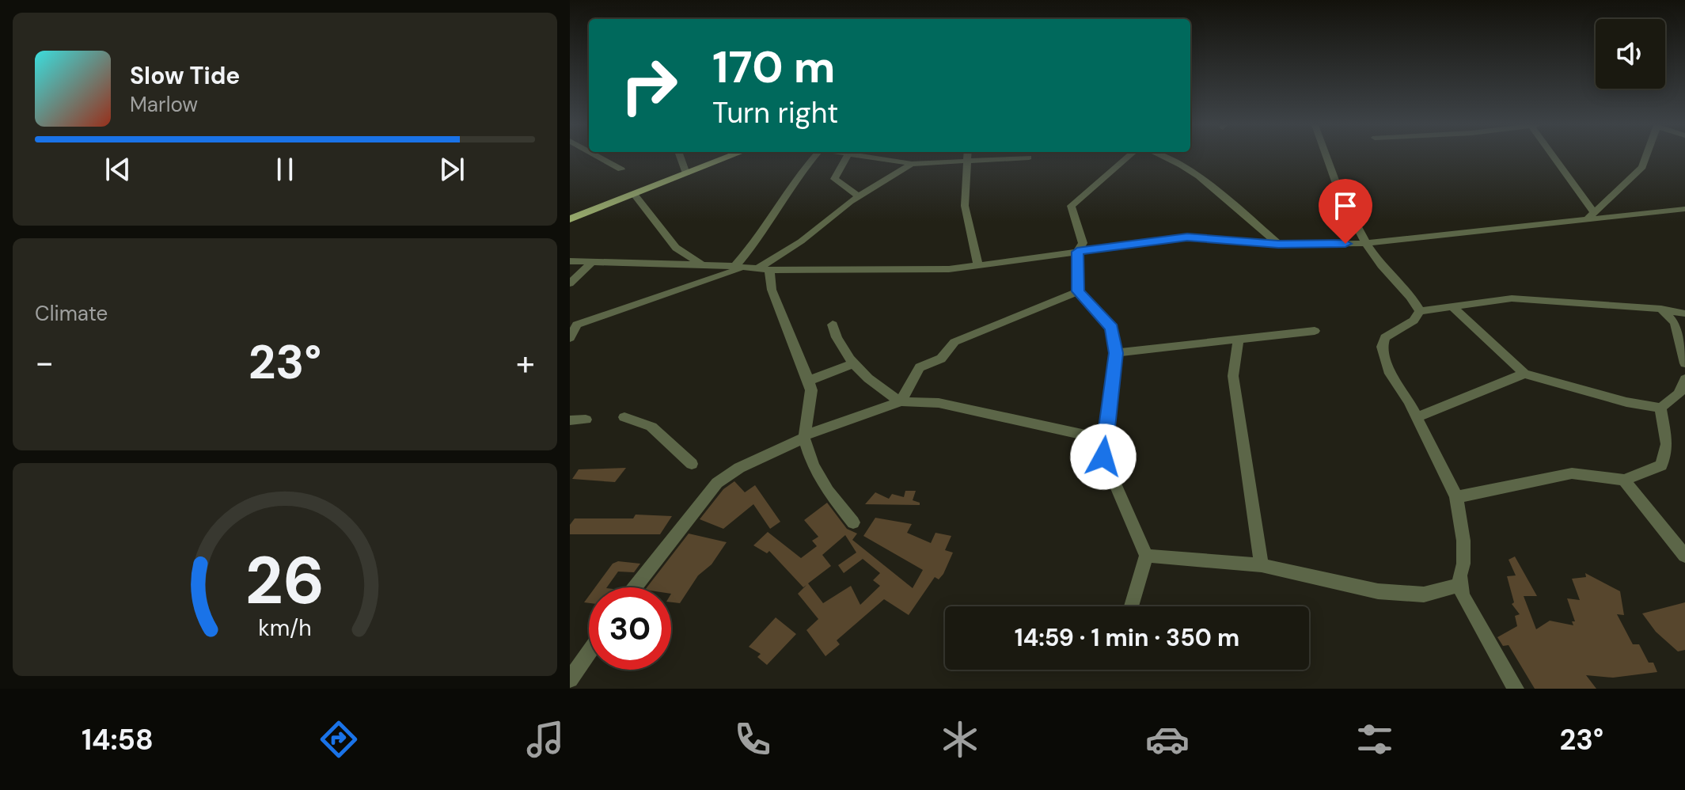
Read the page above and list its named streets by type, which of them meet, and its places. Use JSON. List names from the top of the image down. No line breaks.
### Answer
{"page":{"turn":["170 m","Turn right"],"song":["Slow Tide","Marlow"],"tile":"Climate","heat":["−","23°","+"],"limit":"30","trip":"14:59 · 1 min · 350 m","tabs":["14:58","23°"],"gauge":["26","km/h"]}}
